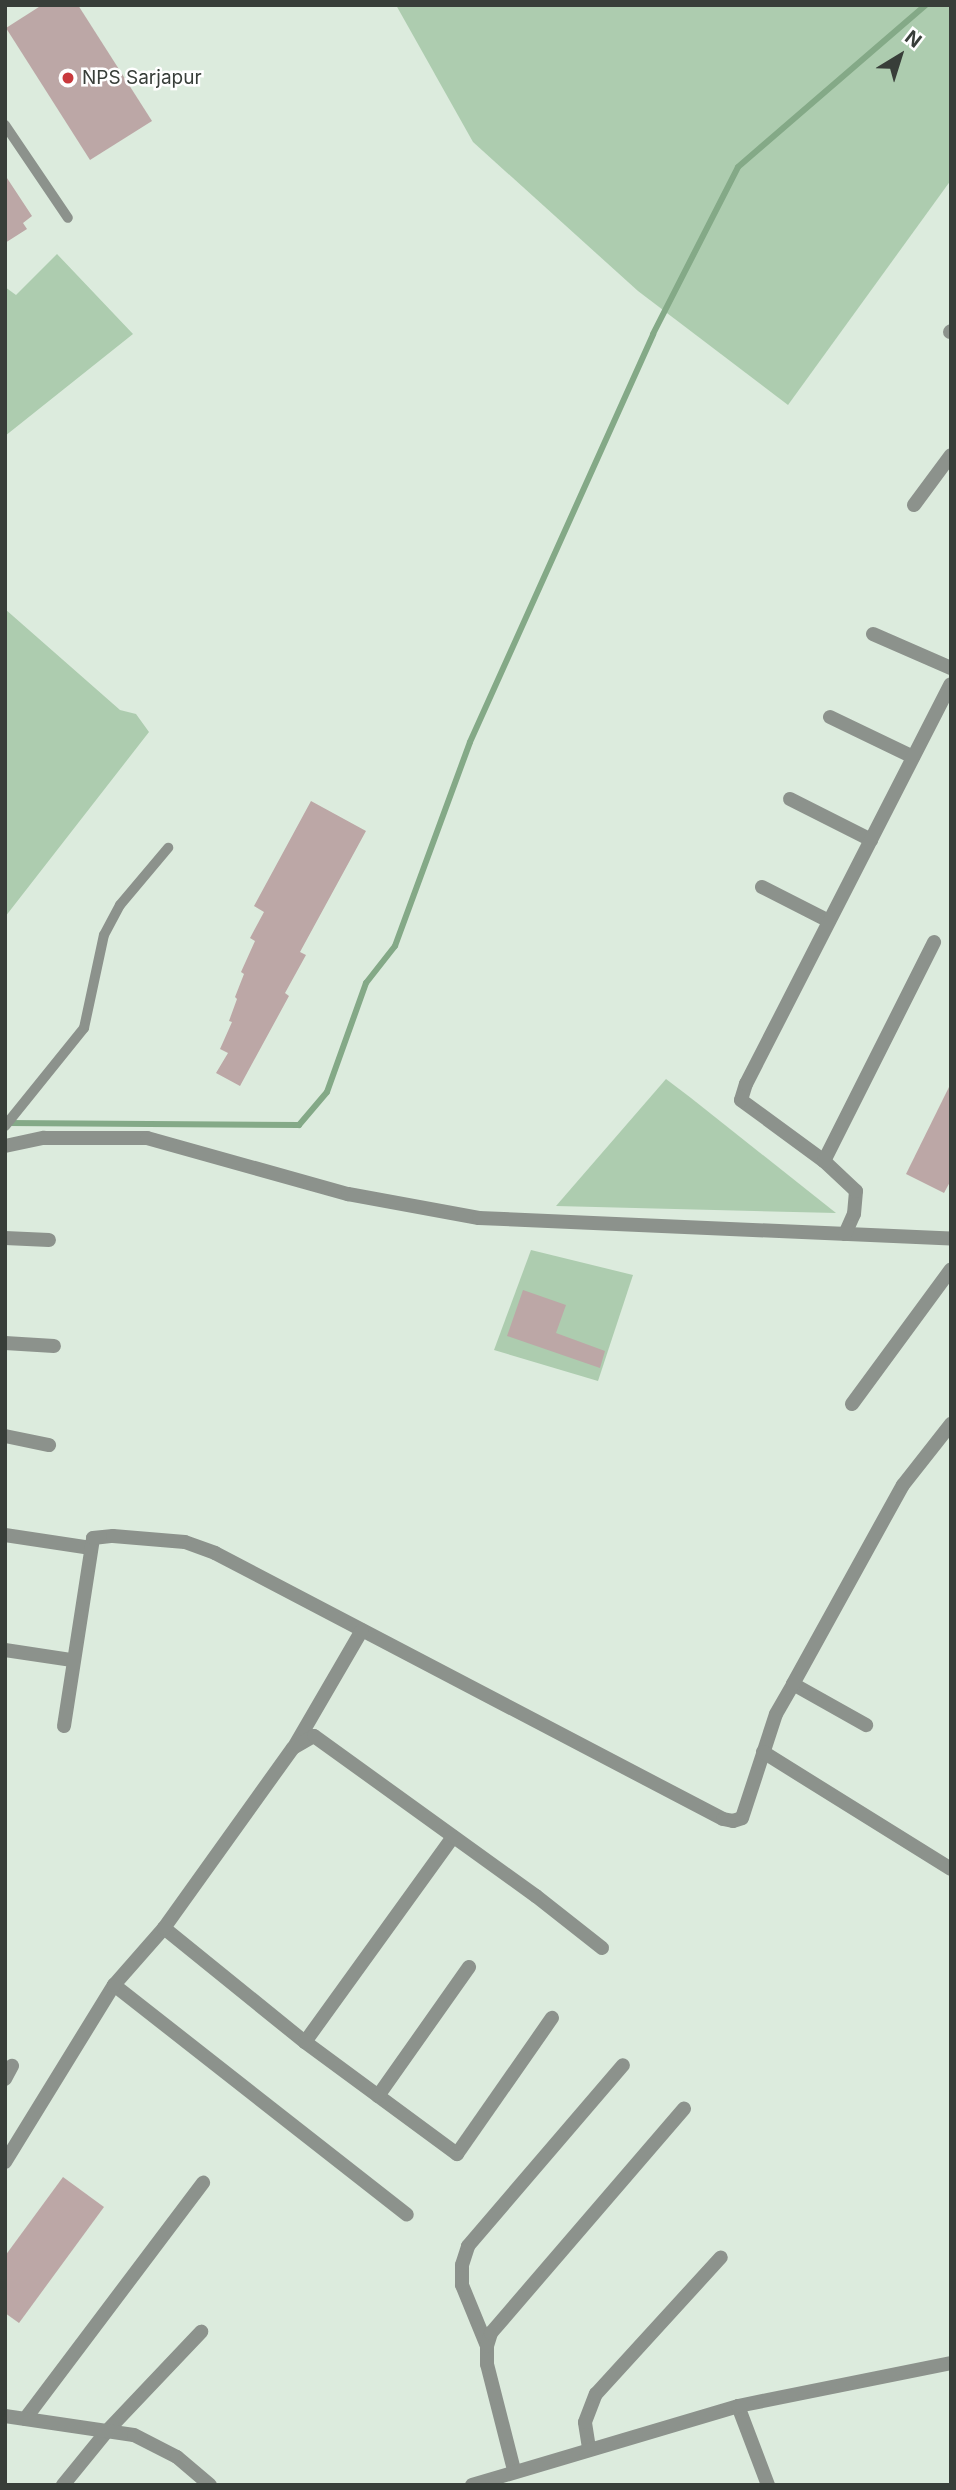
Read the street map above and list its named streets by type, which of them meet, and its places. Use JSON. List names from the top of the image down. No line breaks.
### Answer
{"places":["NPS Sarjapur"],"north":"top right"}
